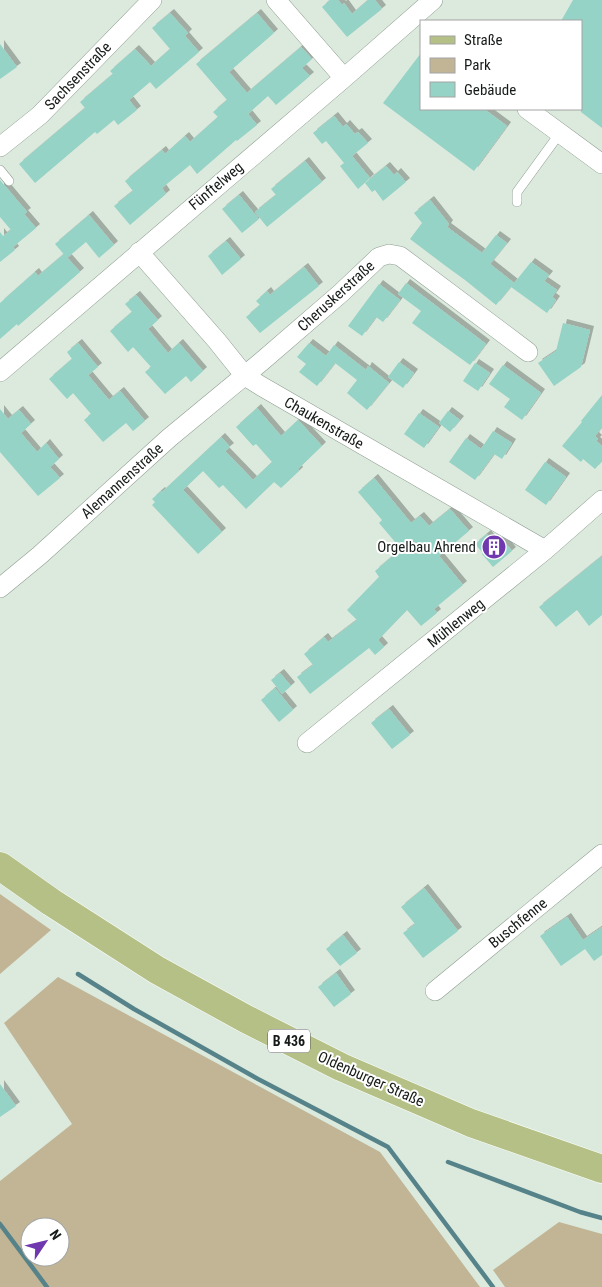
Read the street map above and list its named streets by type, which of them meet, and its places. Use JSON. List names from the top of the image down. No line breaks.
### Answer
{"streets":{"main road":["B 436","Oldenburger Straße"],"street":["Sachsenstraße","Fünftelweg","Cheruskerstraße","Chaukenstraße","Alemannenstraße","Mühlenweg","Buschfenne"]},"crossings":[["Fünftelweg","Chaukenstraße"],["Cheruskerstraße","Chaukenstraße"],["Cheruskerstraße","Alemannenstraße"],["Chaukenstraße","Alemannenstraße"],["Chaukenstraße","Mühlenweg"]],"places":{"building":["Orgelbau Ahrend"]},"legend":["Straße","Park","Gebäude"],"north":"top right"}
